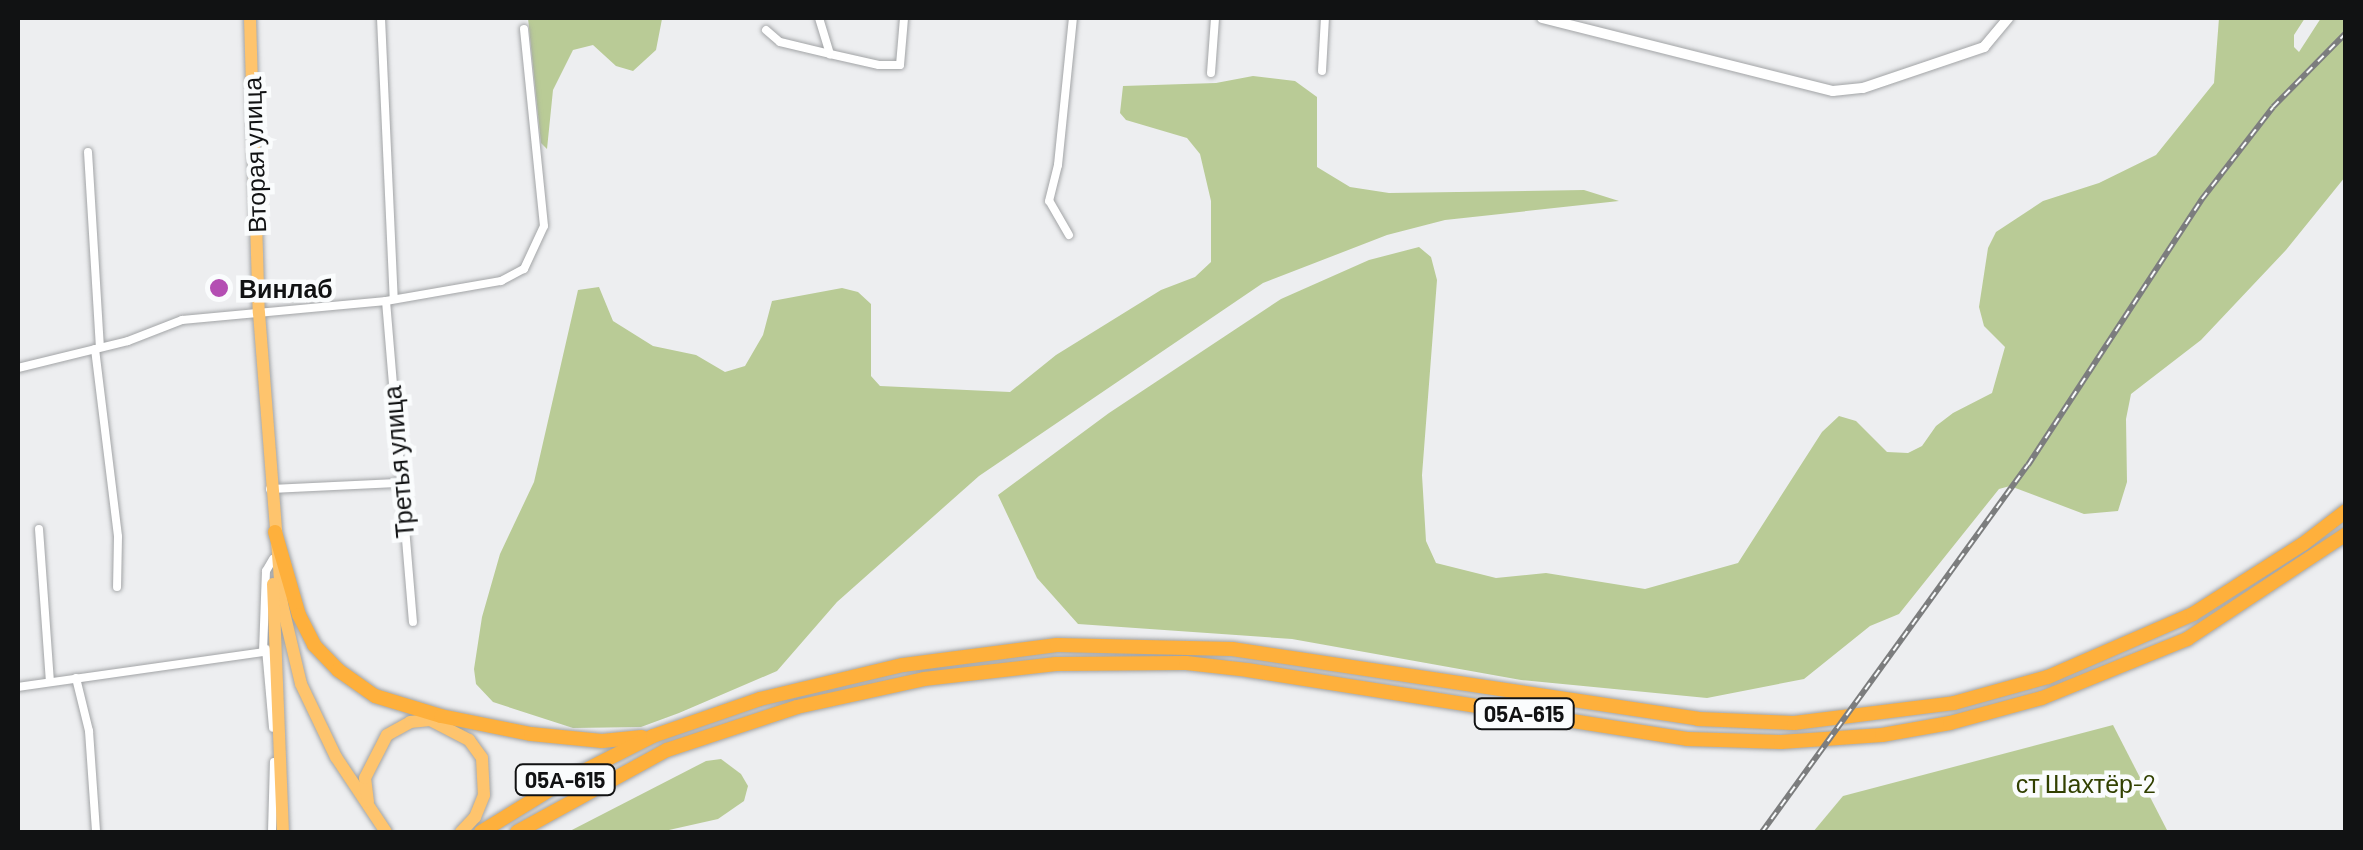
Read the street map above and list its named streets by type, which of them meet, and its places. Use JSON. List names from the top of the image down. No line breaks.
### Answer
{"streets":{"highway":["05А-615"],"main road":["Вторая улица"],"street":["Третья улица"]},"parks":["ст Шахтёр-2"],"places":["Винлаб"]}
